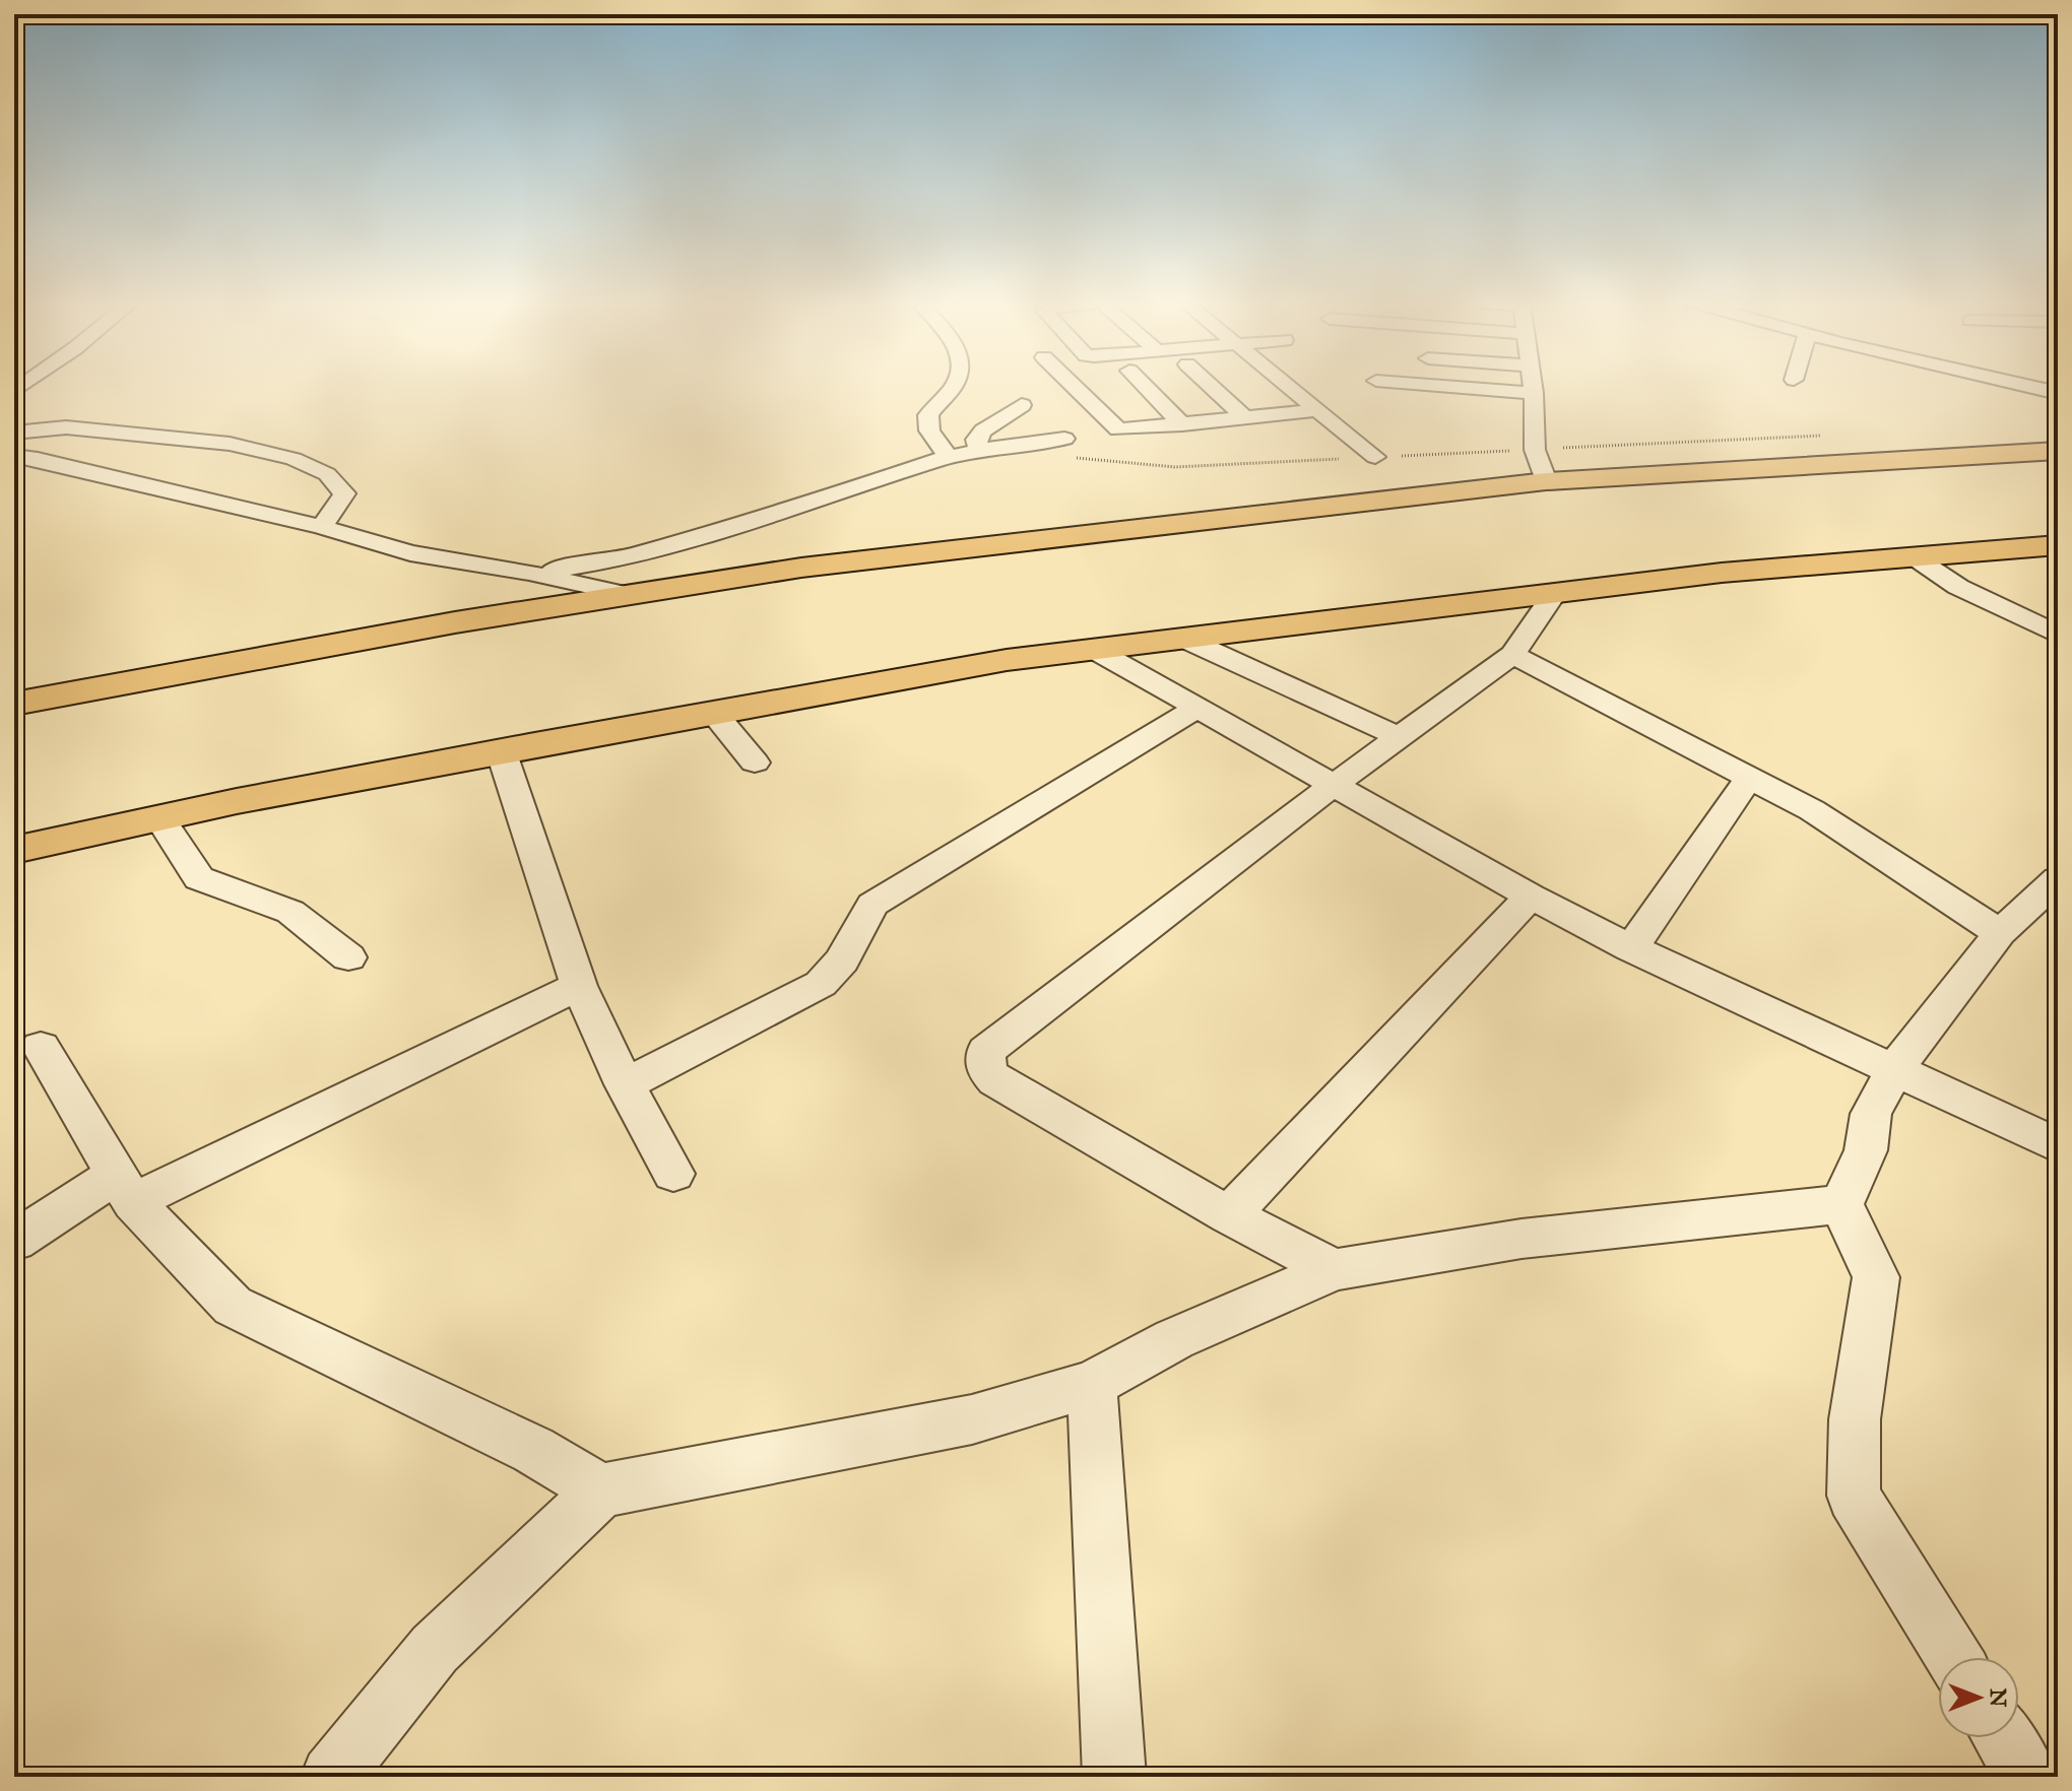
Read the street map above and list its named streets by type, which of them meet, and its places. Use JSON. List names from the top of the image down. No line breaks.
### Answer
{"north":"right"}
